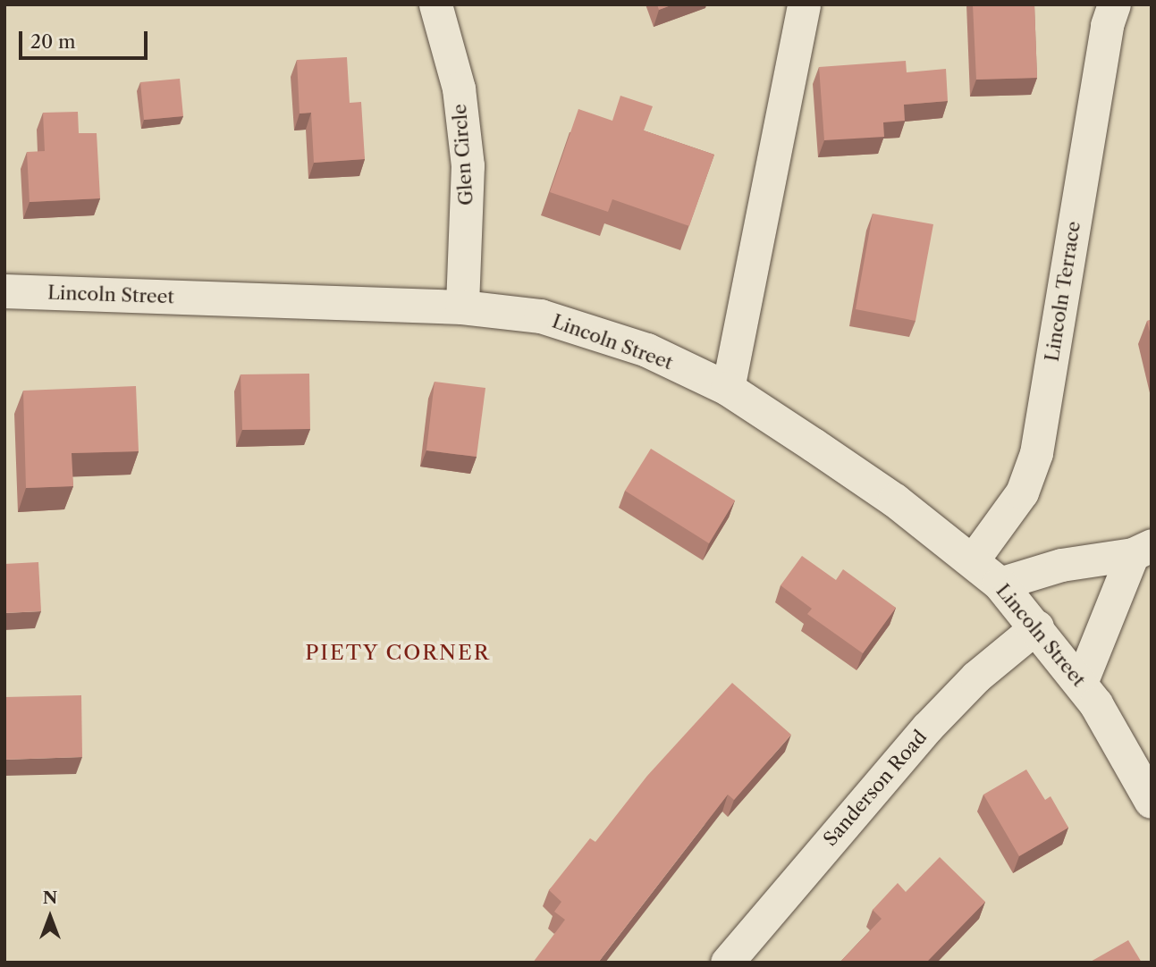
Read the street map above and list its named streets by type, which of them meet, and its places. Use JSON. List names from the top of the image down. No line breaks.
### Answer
{"streets":{"street":["Glen Circle","Lincoln Terrace","Lincoln Street","Sanderson Road"]},"crossings":[["Glen Circle","Lincoln Street"],["Lincoln Terrace","Lincoln Street"],["Lincoln Street","Sanderson Road"]],"districts":["PIETY CORNER"],"scale_bar":"20 m","north":"top"}
